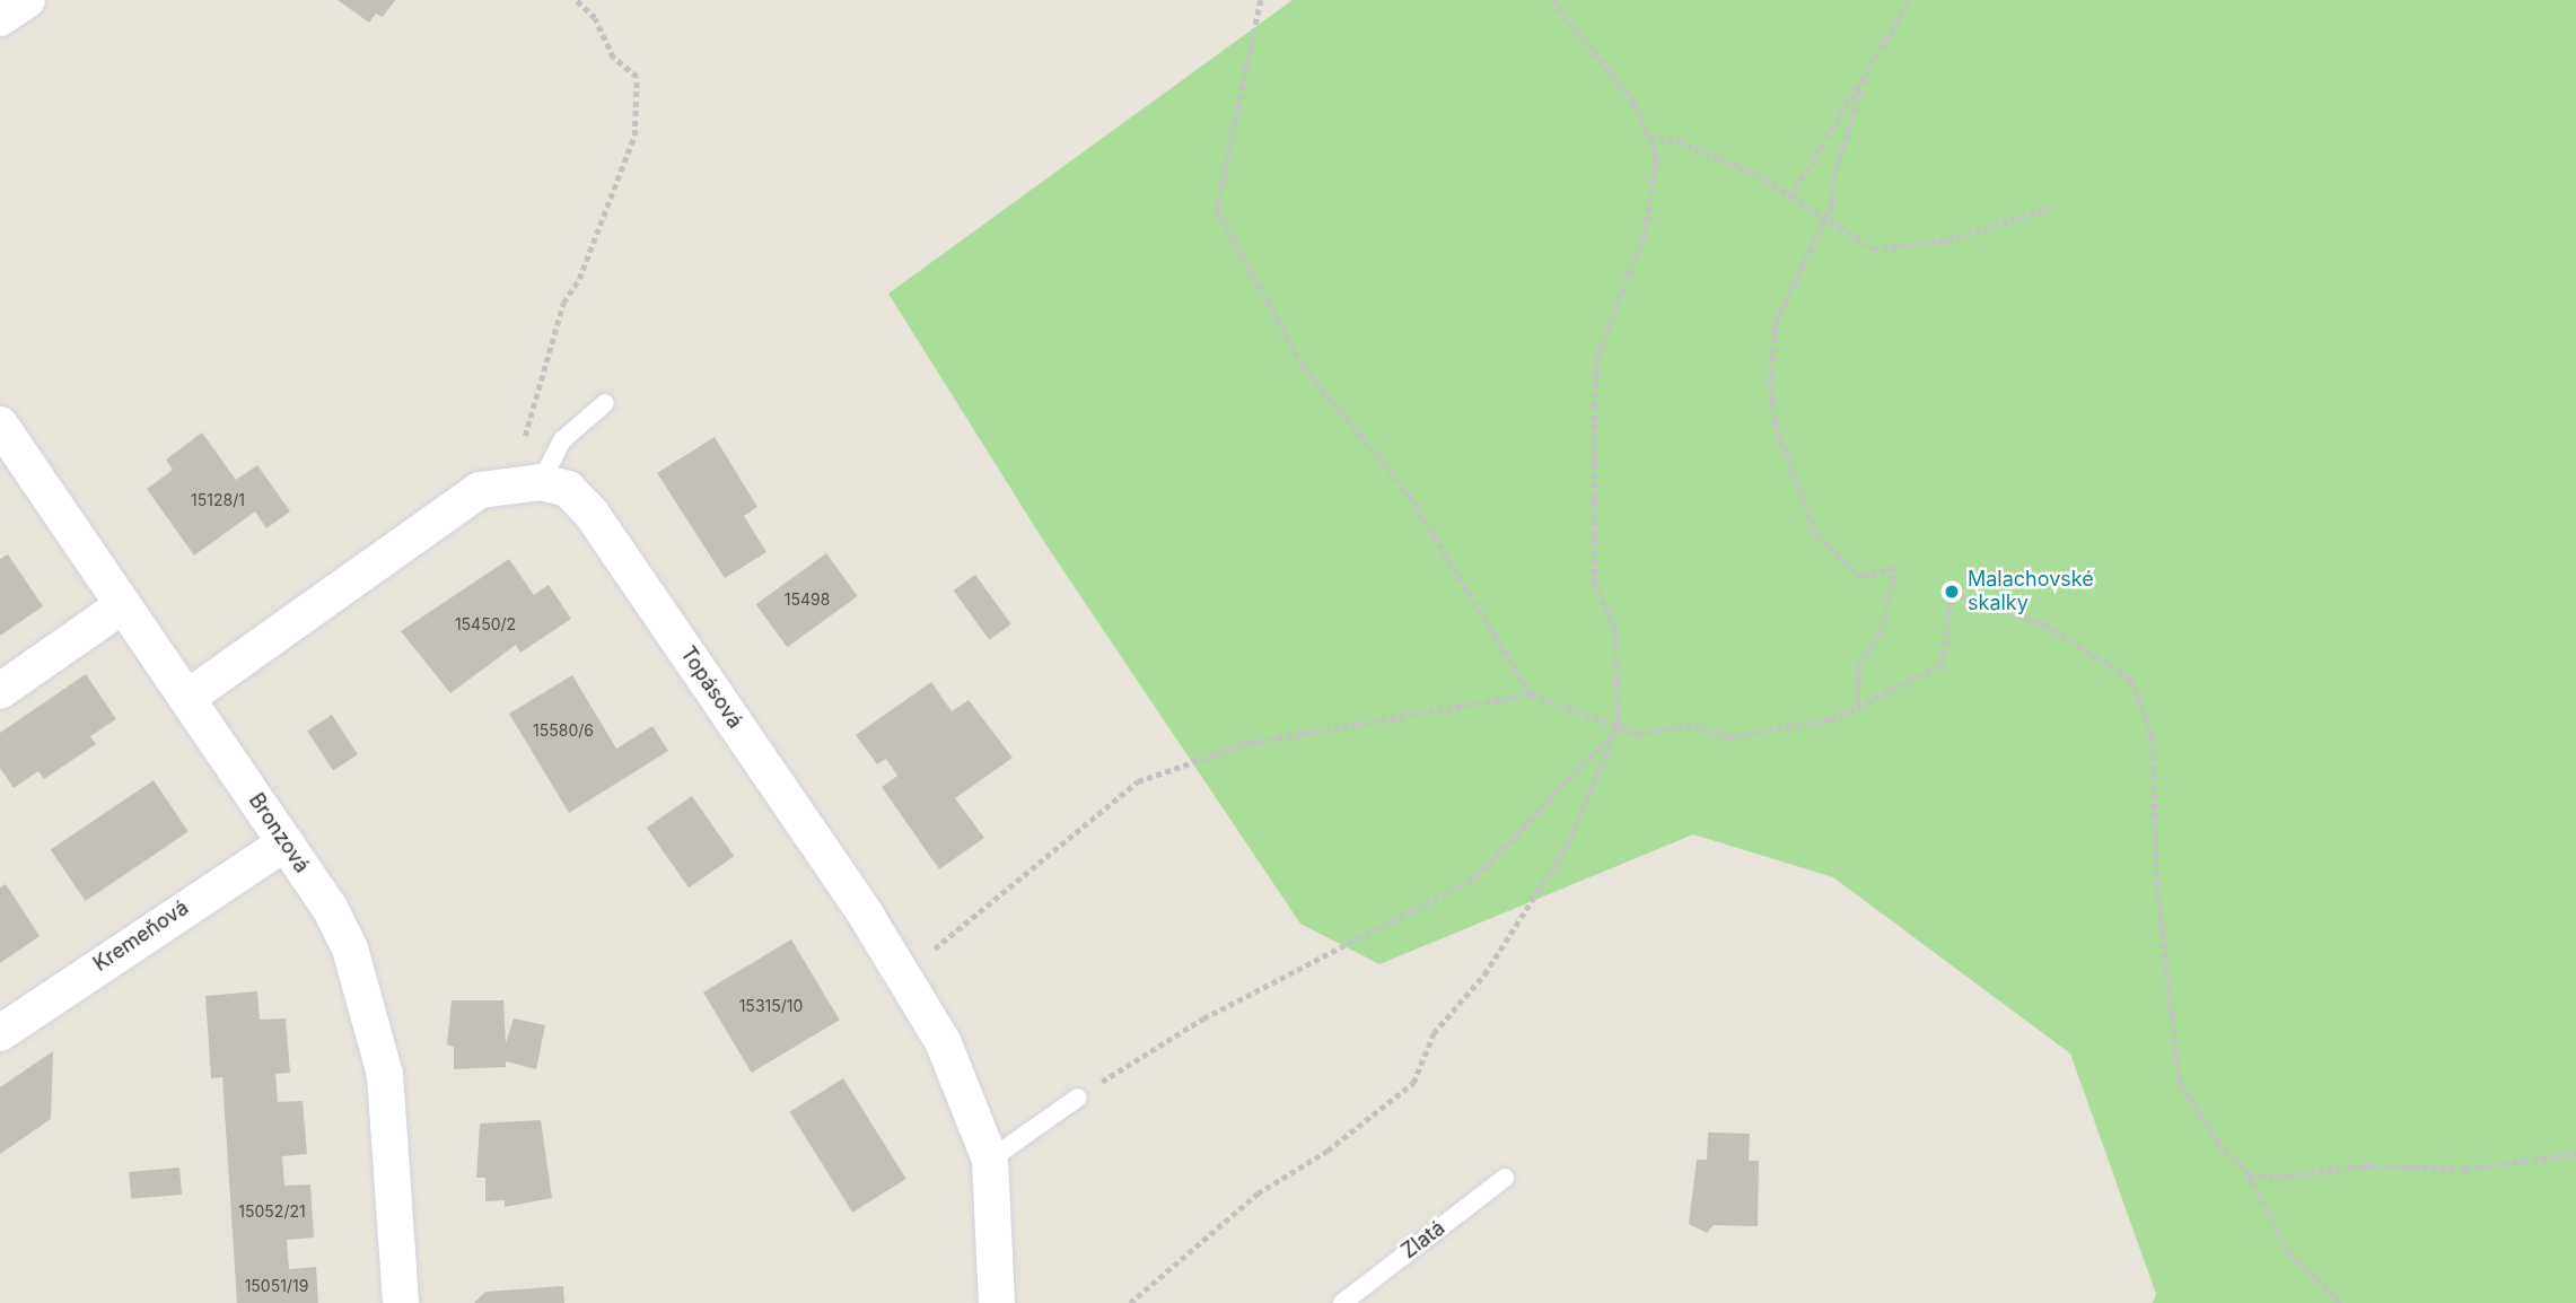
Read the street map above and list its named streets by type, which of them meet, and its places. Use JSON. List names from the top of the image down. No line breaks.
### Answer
{"streets":{"street":["Topásová","Bronzová","Kremeňová"],"lane":["Zlatá"]},"crossings":[["Bronzová","Kremeňová"]],"places":["Malachovské skalky"],"house_numbers":["15128/1","15498","15450/2","15580/6","15315/10","15052/21","15051/19"]}
